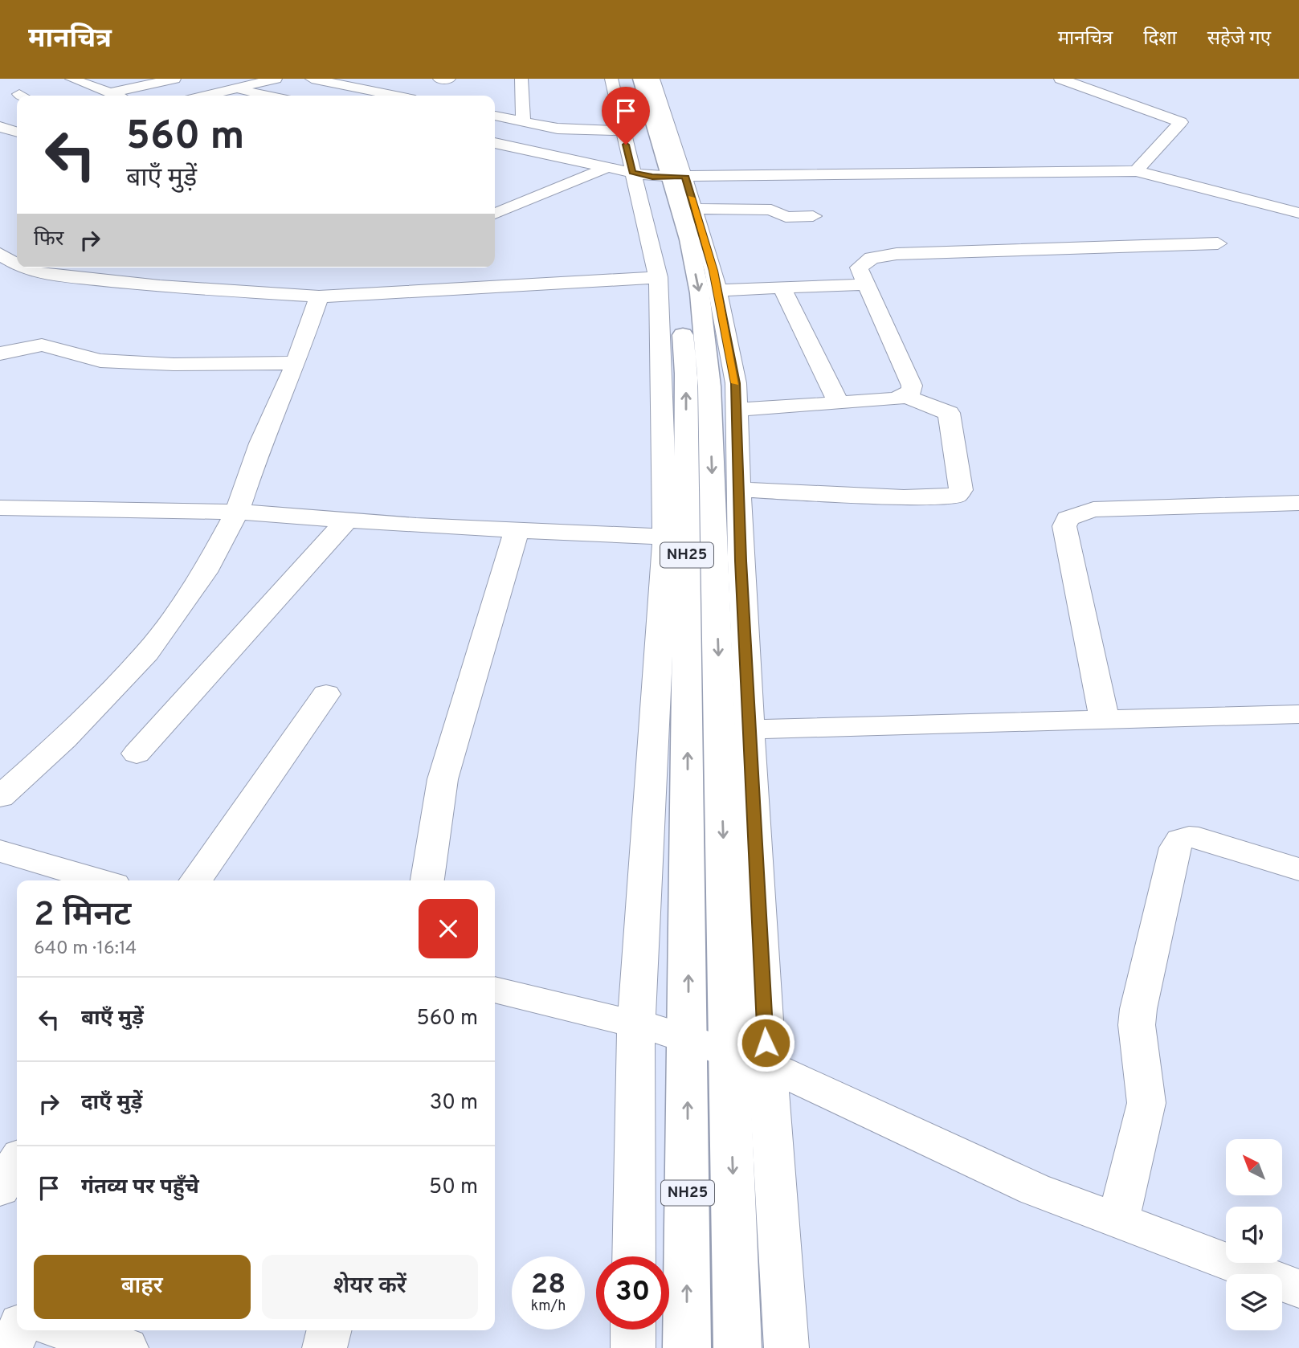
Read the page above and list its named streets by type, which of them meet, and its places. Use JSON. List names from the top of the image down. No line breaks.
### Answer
{"streets":{"highway":["NH25"]},"north":"top left","page":{"header":"मानचित्र","nav":["मानचित्र","दिशा","सहेजे गए"],"turn":["560 m","बाएँ मुड़ें"],"then":"फिर","heading":["2 मिनट","640 m · 16:14"],"list":[{"name":"बाएँ मुड़ें","value":"560 m"},{"name":"दाएँ मुड़ें","value":"30 m"},{"name":"गंतव्य पर पहुँचे","value":"50 m"}],"buttons":["बाहर","शेयर करें"],"speed":"28 km/h","limit":"30"}}
